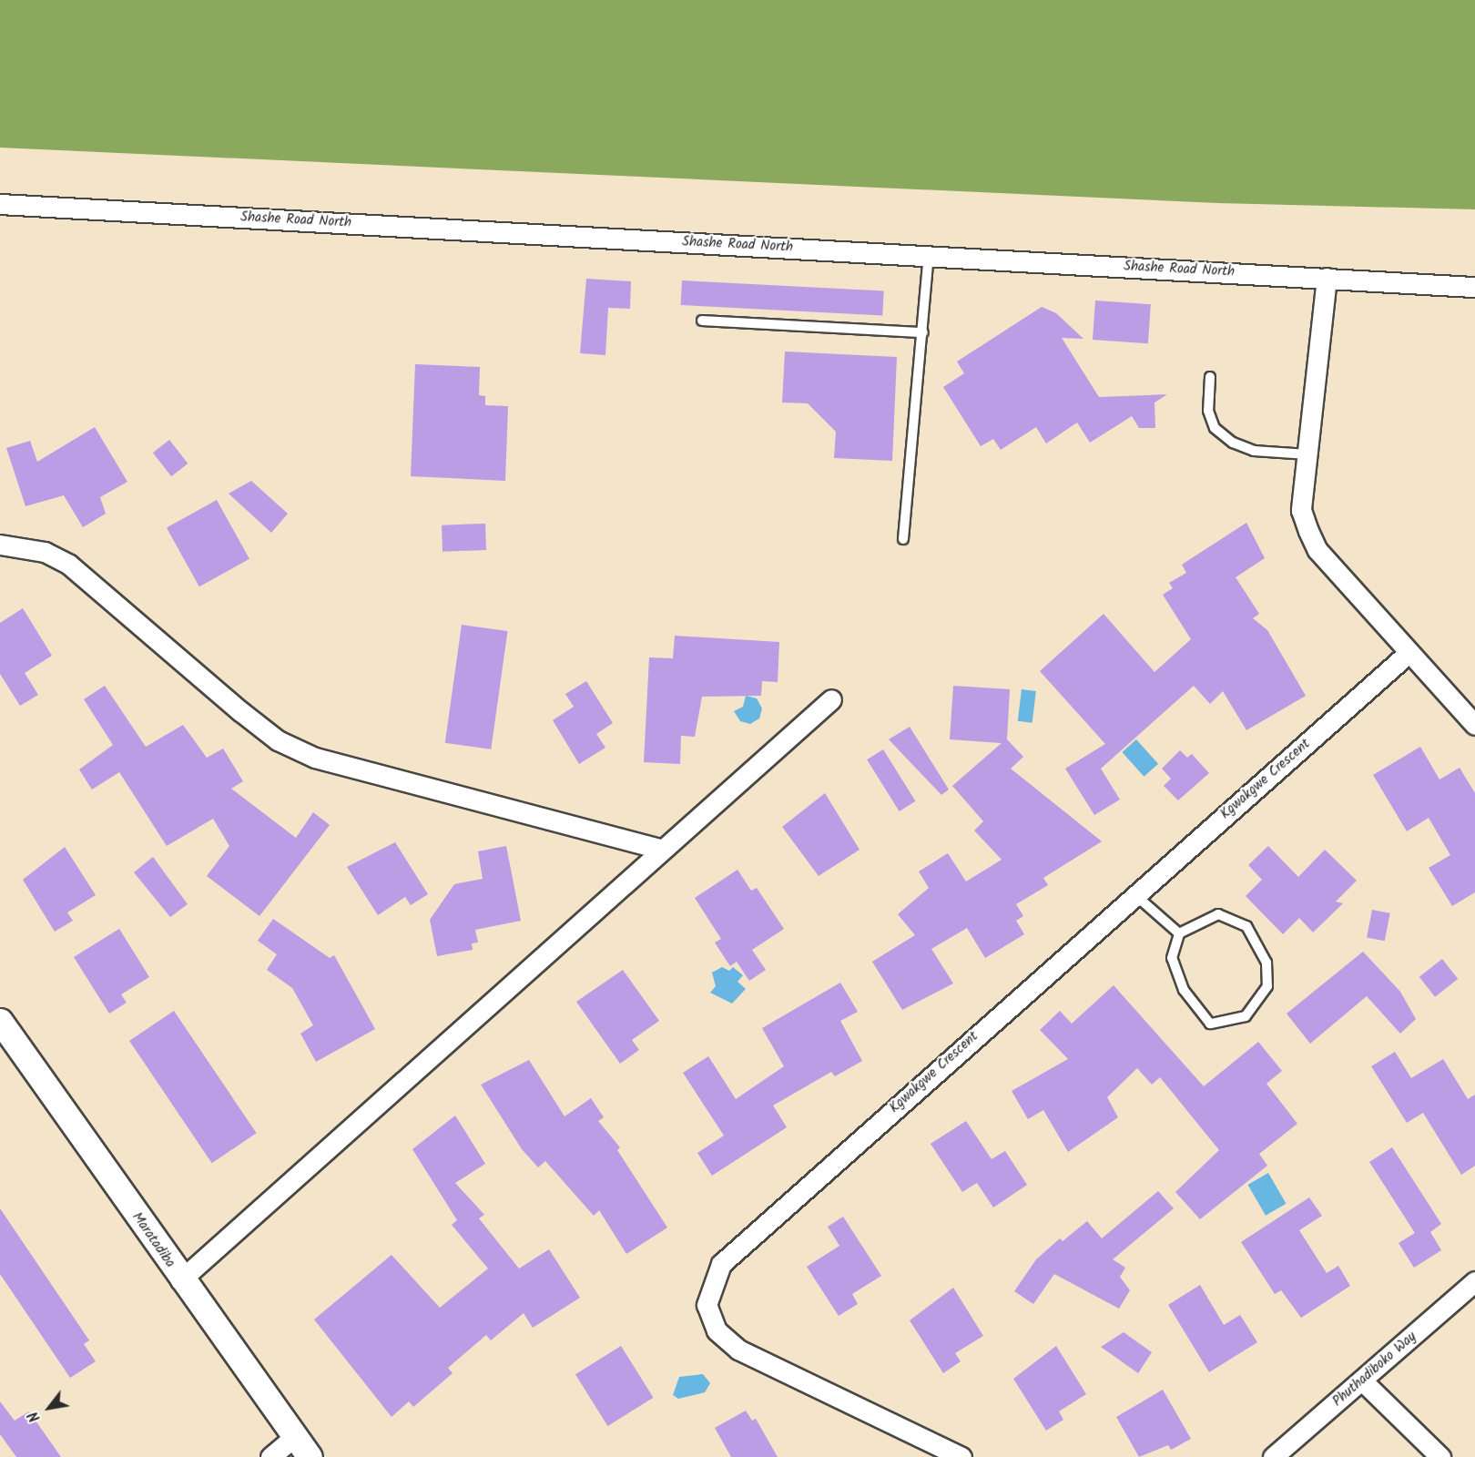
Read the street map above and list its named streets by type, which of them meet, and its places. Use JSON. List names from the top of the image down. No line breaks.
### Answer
{"streets":{"street":["Shashe Road North","Kgwakgwe Crescent","Maratadiba","Phuthadiboko Way"]},"north":"bottom left"}
